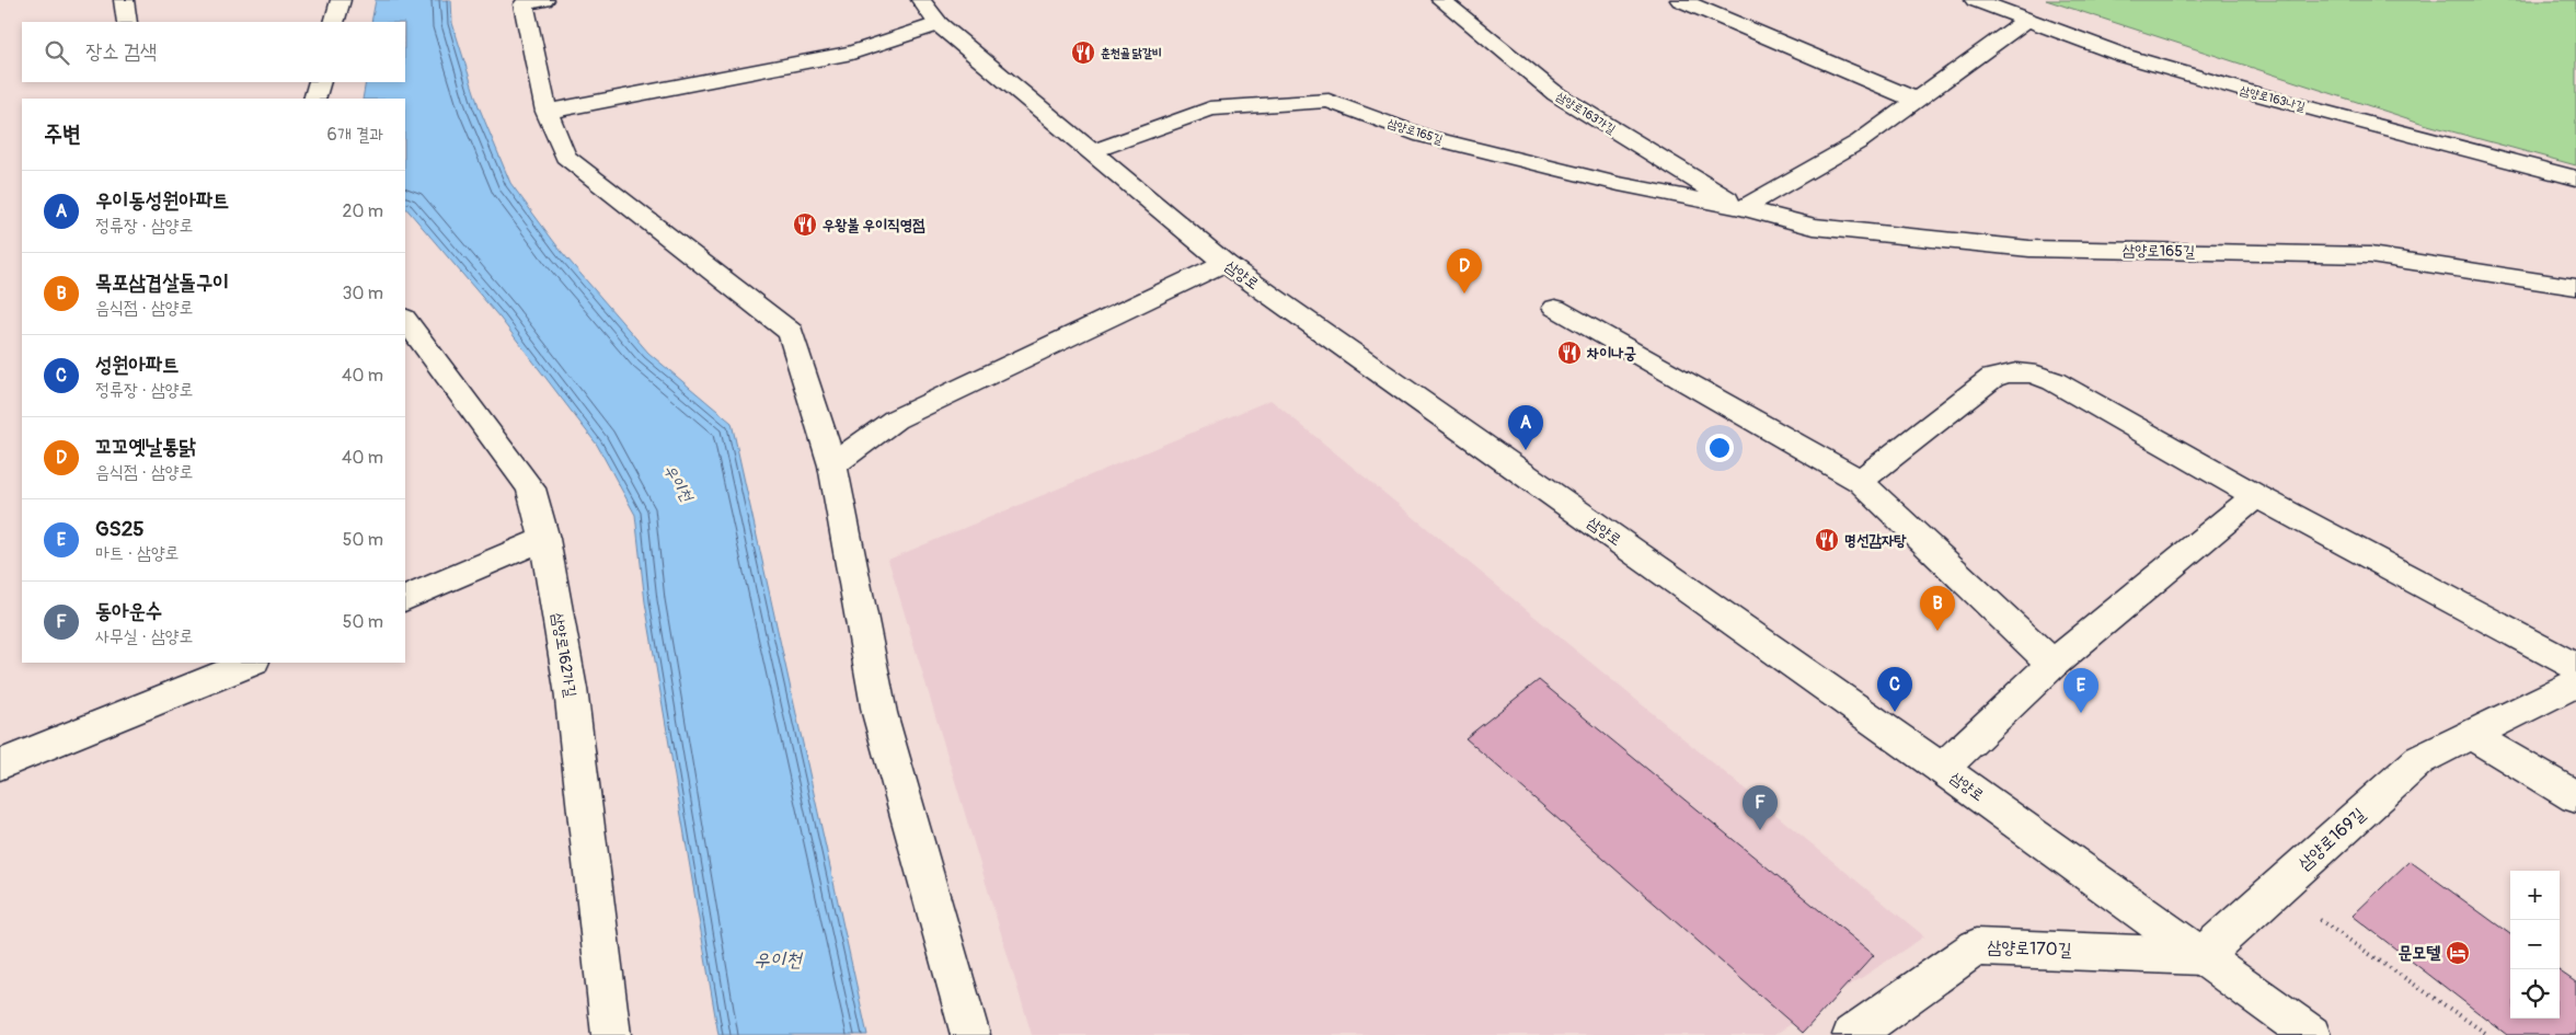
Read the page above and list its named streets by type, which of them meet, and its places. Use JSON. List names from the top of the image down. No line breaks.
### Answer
{"streets":{"street":["삼양로163나길","삼양로163가길","삼양로165길","삼양로","삼양로162가길","삼양로169길","삼양로170길"]},"crossings":[["삼양로163가길","삼양로165길"],["삼양로165길","삼양로"],["삼양로","삼양로169길"],["삼양로","삼양로170길"],["삼양로169길","삼양로170길"]],"water":["우이천"],"places":{"restaurant":["춘천골 닭갈비","우왕불 우이직영점","차이나궁","명선감자탕"],"hotel":["문모텔"]},"page":{"search":"장소 검색","heading":["주변","6개 결과"],"list":[{"mark":"A","name":"우이동성원아파트","note":"정류장 · 삼양로","value":"20 m"},{"mark":"B","name":"목포삼겹살돌구이","note":"음식점 · 삼양로","value":"30 m"},{"mark":"C","name":"성원아파트","note":"정류장 · 삼양로","value":"40 m"},{"mark":"D","name":"꼬꼬옛날통닭","note":"음식점 · 삼양로","value":"40 m"},{"mark":"E","name":"GS25","note":"마트 · 삼양로","value":"50 m"},{"mark":"F","name":"동아운수","note":"사무실 · 삼양로","value":"50 m"}],"pins":["D","A","B","C","E","F"],"map_buttons":["+","−"]}}
